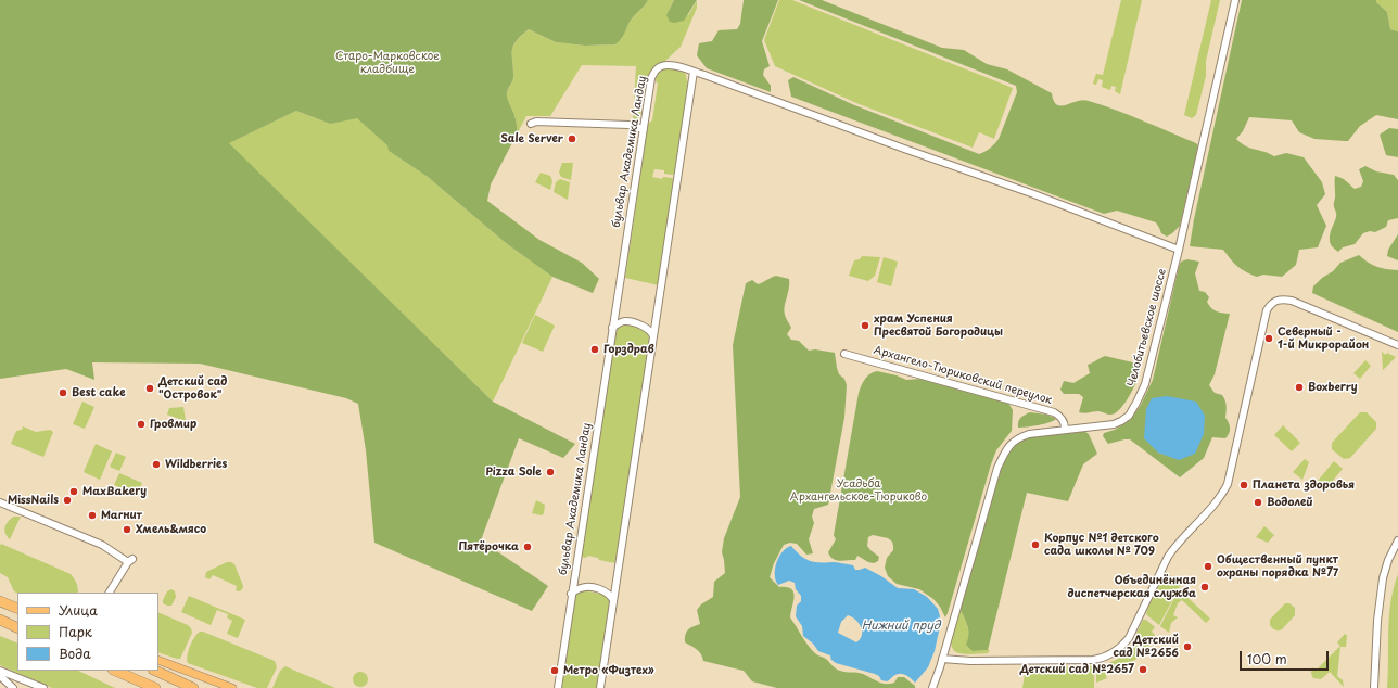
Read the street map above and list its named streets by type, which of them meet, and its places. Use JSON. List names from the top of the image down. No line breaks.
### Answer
{"streets":{"street":["бульвар Академика Ландау","Челобитьевское шоссе","Архангело-Тюриковский переулок"]},"crossings":[["бульвар Академика Ландау","Челобитьевское шоссе"],["Челобитьевское шоссе","Архангело-Тюриковский переулок"]],"water":["Нижний пруд"],"parks":["Старо-Марковское кладбище","Усадьба Архангельское-Тюриково"],"places":["Sale Server","храм Успения Пресвятой Богородицы","Северный - 1-й Микрорайон","Горздрав","Boxberry","Детский сад \"Островок\"","Best cake","Гровмир","Wildberries","Pizza Sole","Планета здоровья","MaxBakery","MissNails","Водолей","Магнит","Хмель&мясо","Корпус №1 детского сада школы № 709","Пятёрочка","Общественный пункт охраны порядка №77","Объединённая диспетчерская служба","Детский сад №2656","Детский сад №2657","Метро «Физтех»"],"legend":["Улица","Парк","Вода"],"scale_bar":"100 m"}
